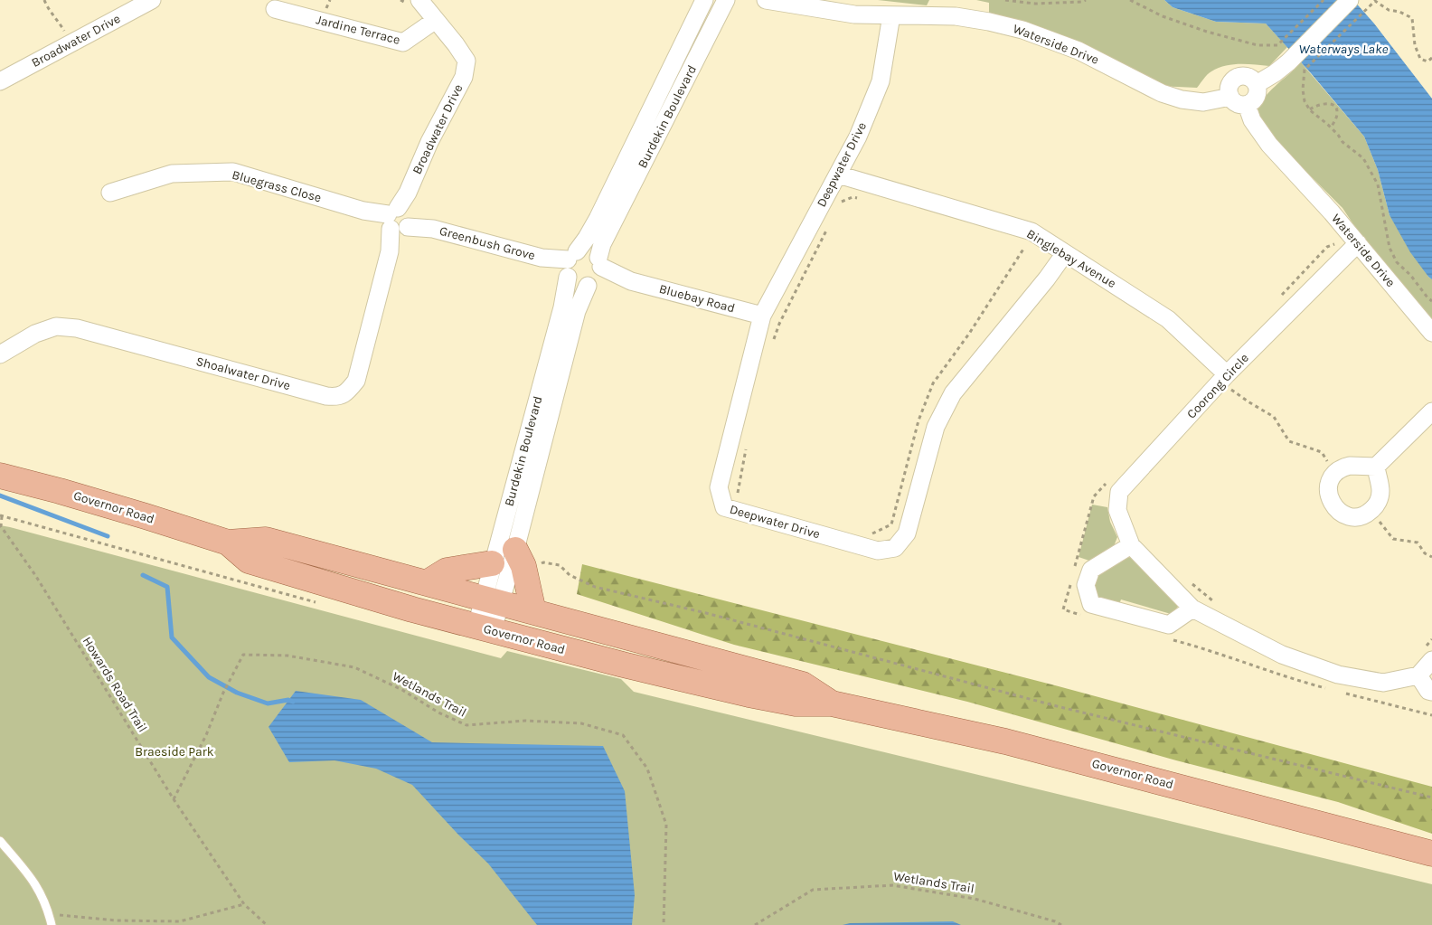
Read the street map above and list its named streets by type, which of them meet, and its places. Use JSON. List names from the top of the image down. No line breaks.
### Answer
{"streets":{"main road":["Governor Road"],"street":["Jardine Terrace","Broadwater Drive","Waterside Drive","Burdekin Boulevard","Deepwater Drive","Bluegrass Close","Greenbush Grove","Binglebay Avenue","Bluebay Road","Shoalwater Drive","Coorong Circle"],"path":["Howards Road Trail","Wetlands Trail"]},"crossings":[["Jardine Terrace","Broadwater Drive"],["Broadwater Drive","Bluegrass Close"],["Broadwater Drive","Greenbush Grove"],["Broadwater Drive","Shoalwater Drive"],["Waterside Drive","Deepwater Drive"],["Waterside Drive","Coorong Circle"],["Burdekin Boulevard","Greenbush Grove"],["Burdekin Boulevard","Bluebay Road"],["Burdekin Boulevard","Governor Road"],["Deepwater Drive","Binglebay Avenue"],["Deepwater Drive","Bluebay Road"],["Bluegrass Close","Greenbush Grove"],["Bluegrass Close","Shoalwater Drive"],["Greenbush Grove","Shoalwater Drive"],["Binglebay Avenue","Coorong Circle"],["Howards Road Trail","Wetlands Trail"]],"water":["Waterways Lake"],"parks":["Braeside Park"]}
